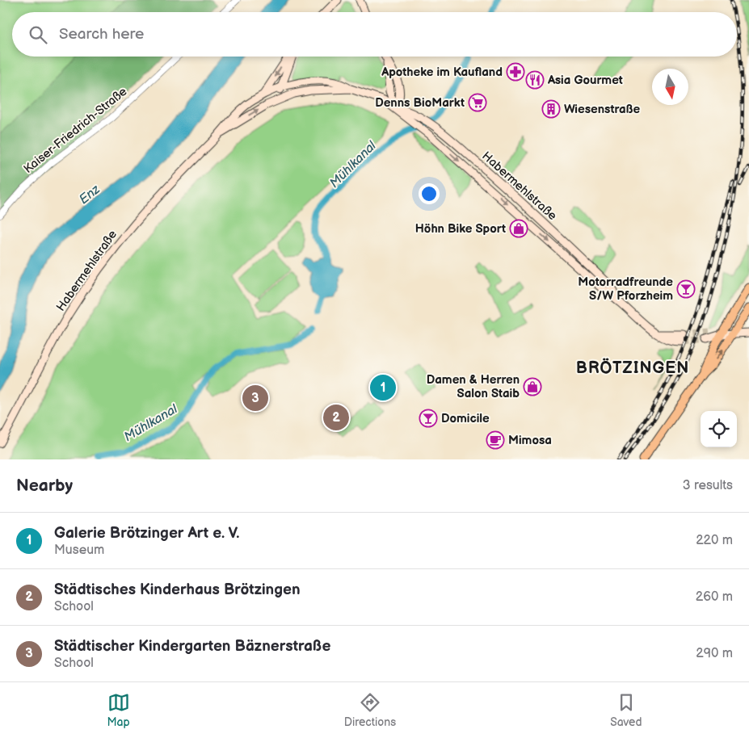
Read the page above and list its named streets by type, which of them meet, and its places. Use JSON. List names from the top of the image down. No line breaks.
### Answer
{"streets":{"main road":["Habermehlstraße"],"street":["Kaiser-Friedrich-Straße"]},"districts":["BRÖTZINGEN"],"water":["Mühlkanal","Enz"],"places":{"pharmacy":["Apotheke im Kaufland"],"restaurant":["Asia Gourmet"],"supermarket":["Denns BioMarkt"],"building":["Wiesenstraße"],"shop":["Höhn Bike Sport","Damen & Herren Salon Staib"],"bar":["Motorradfreunde S/W Pforzheim","Domicile"],"cafe":["Mimosa"]},"north":"bottom","page":{"search":"Search here","pins":["1","3","2"],"heading":["Nearby","3 results"],"list":[{"mark":"1","name":"Galerie Brötzinger Art e. V.","note":"Museum","value":"220 m"},{"mark":"2","name":"Städtisches Kinderhaus Brötzingen","note":"School","value":"260 m"},{"mark":"3","name":"Städtischer Kindergarten Bäznerstraße","note":"School","value":"290 m"}],"nav":["Map","Directions","Saved"]}}
